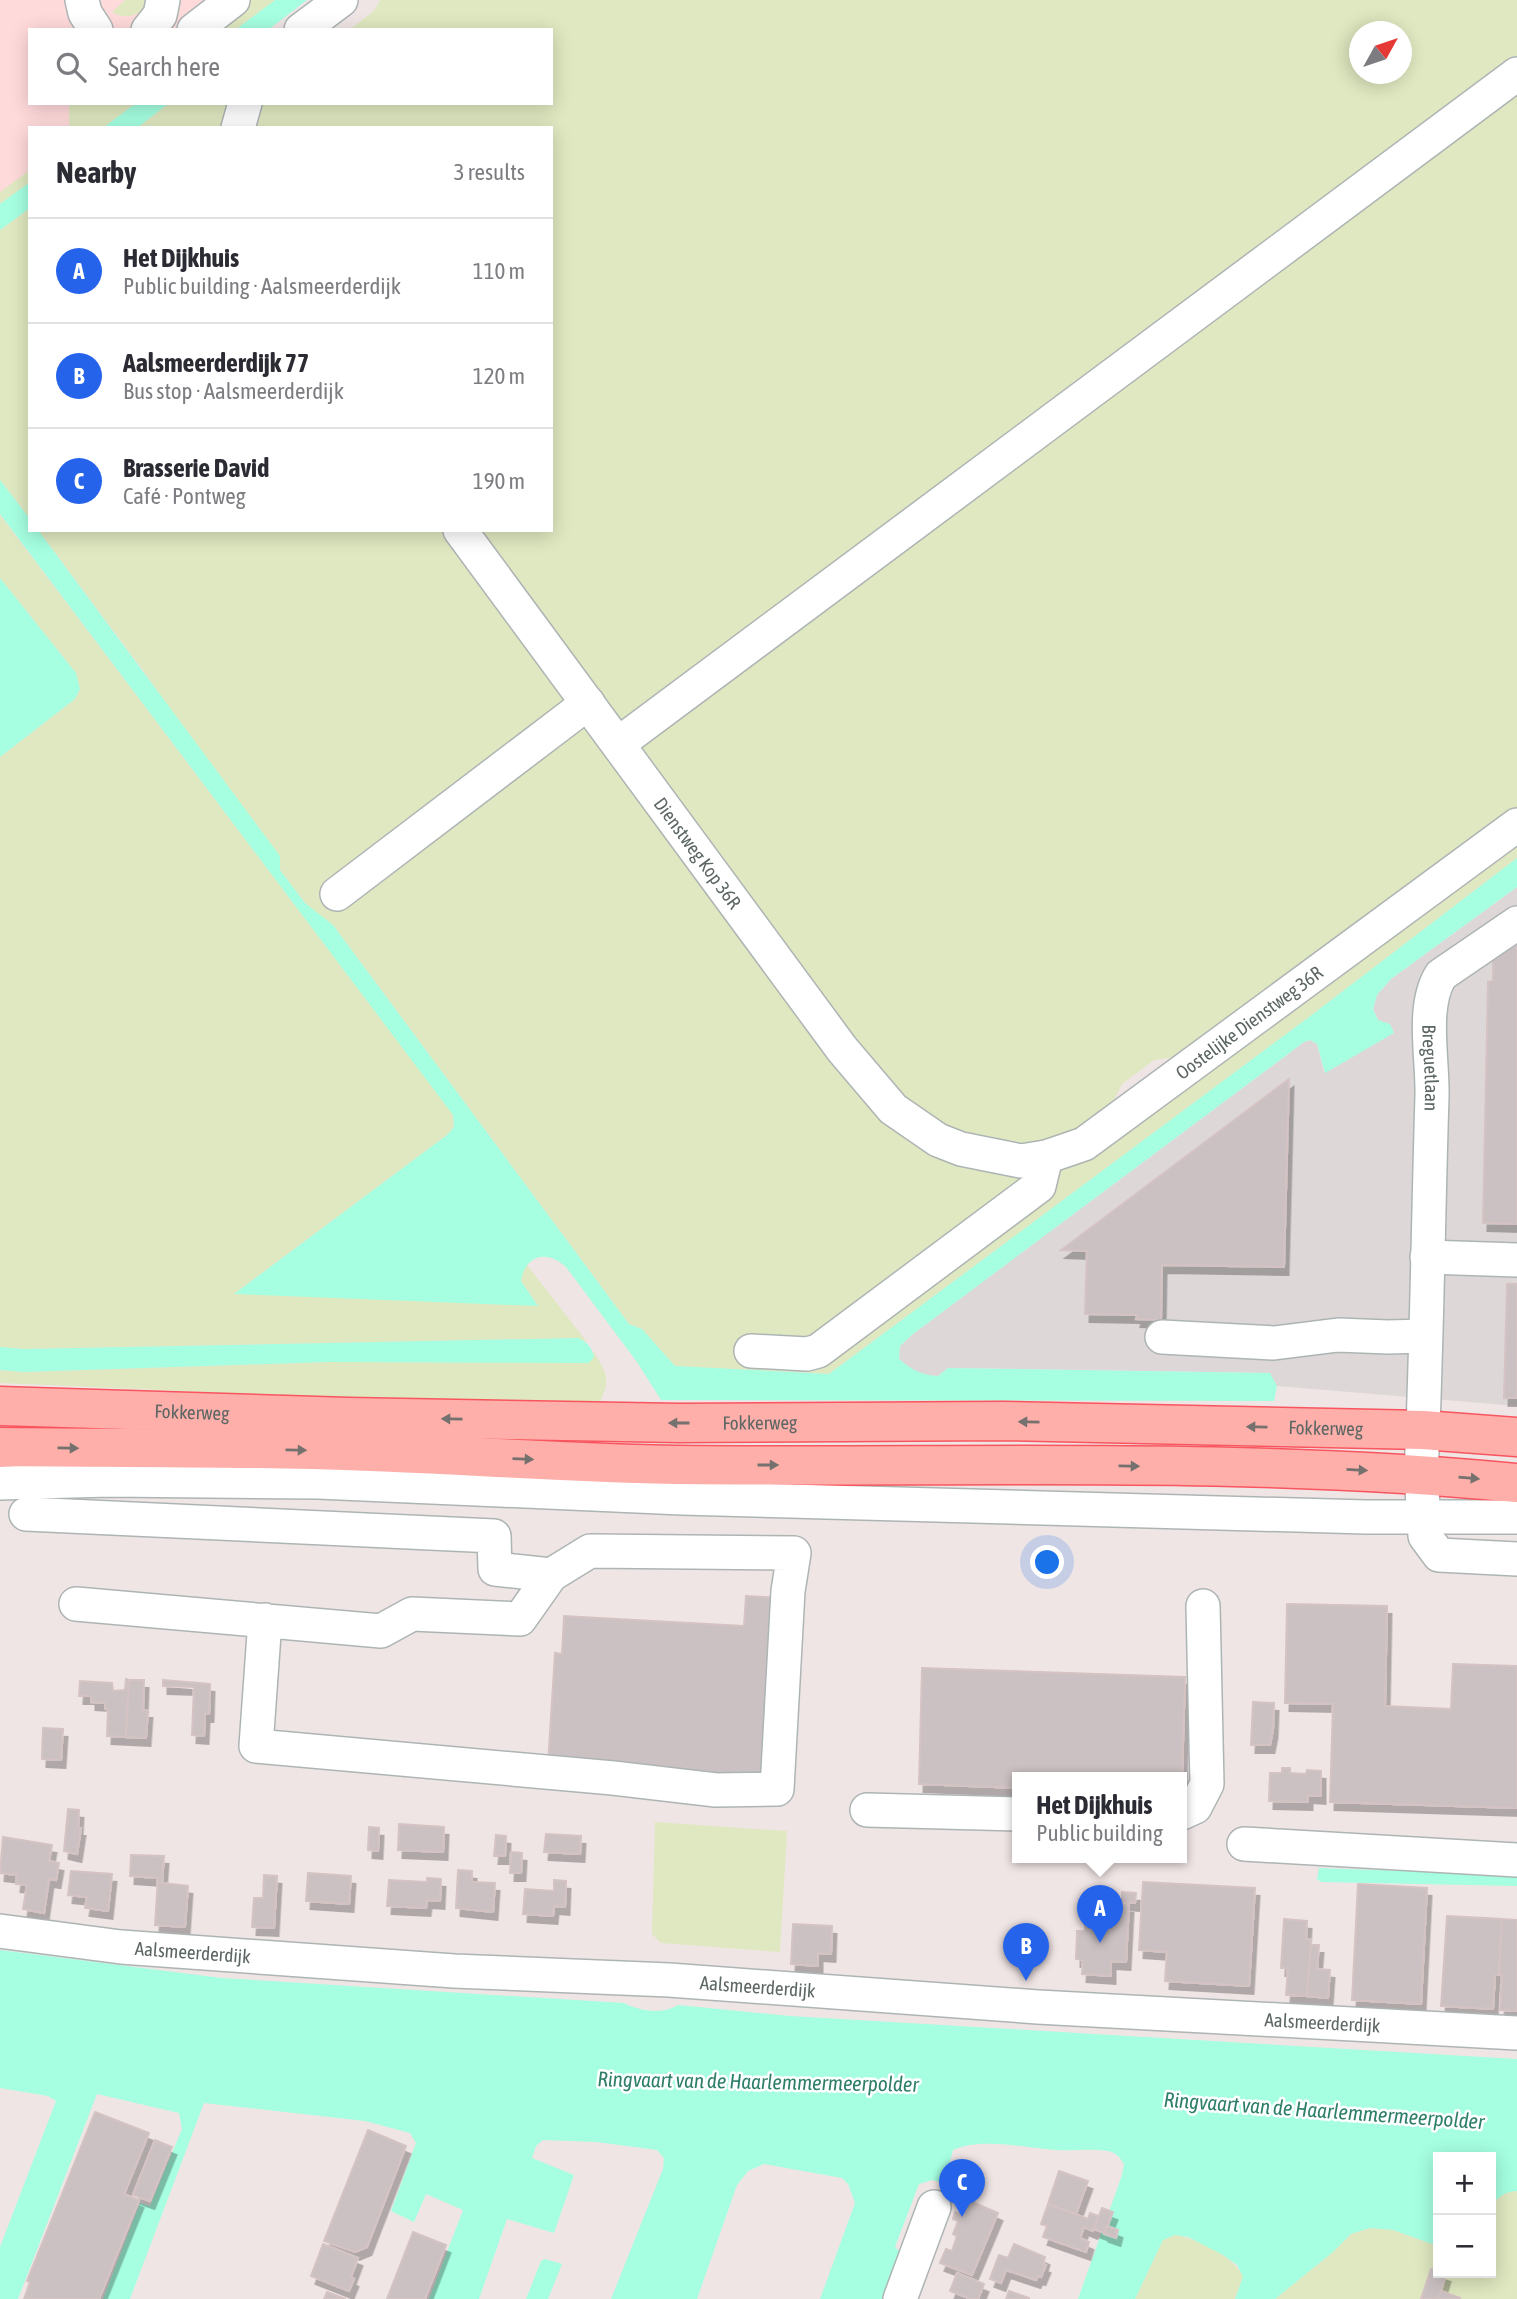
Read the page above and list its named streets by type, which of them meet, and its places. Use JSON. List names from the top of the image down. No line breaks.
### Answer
{"streets":{"main road":["Fokkerweg"],"street":["Dienstweg Kop 36R","Oostelijke Dienstweg 36R","Breguetlaan","Aalsmeerderdijk"]},"crossings":[["Dienstweg Kop 36R","Oostelijke Dienstweg 36R"],["Breguetlaan","Fokkerweg"]],"water":["Ringvaart van de Haarlemmermeerpolder"],"north":"top right","page":{"search":"Search here","heading":["Nearby","3 results"],"list":[{"mark":"A","name":"Het Dijkhuis","note":"Public building · Aalsmeerderdijk","value":"110 m"},{"mark":"B","name":"Aalsmeerderdijk 77","note":"Bus stop · Aalsmeerderdijk","value":"120 m"},{"mark":"C","name":"Brasserie David","note":"Café · Pontweg","value":"190 m"}],"popup":["Het Dijkhuis","Public building"],"pins":["A","B","C"],"map_buttons":["+","−"]}}
